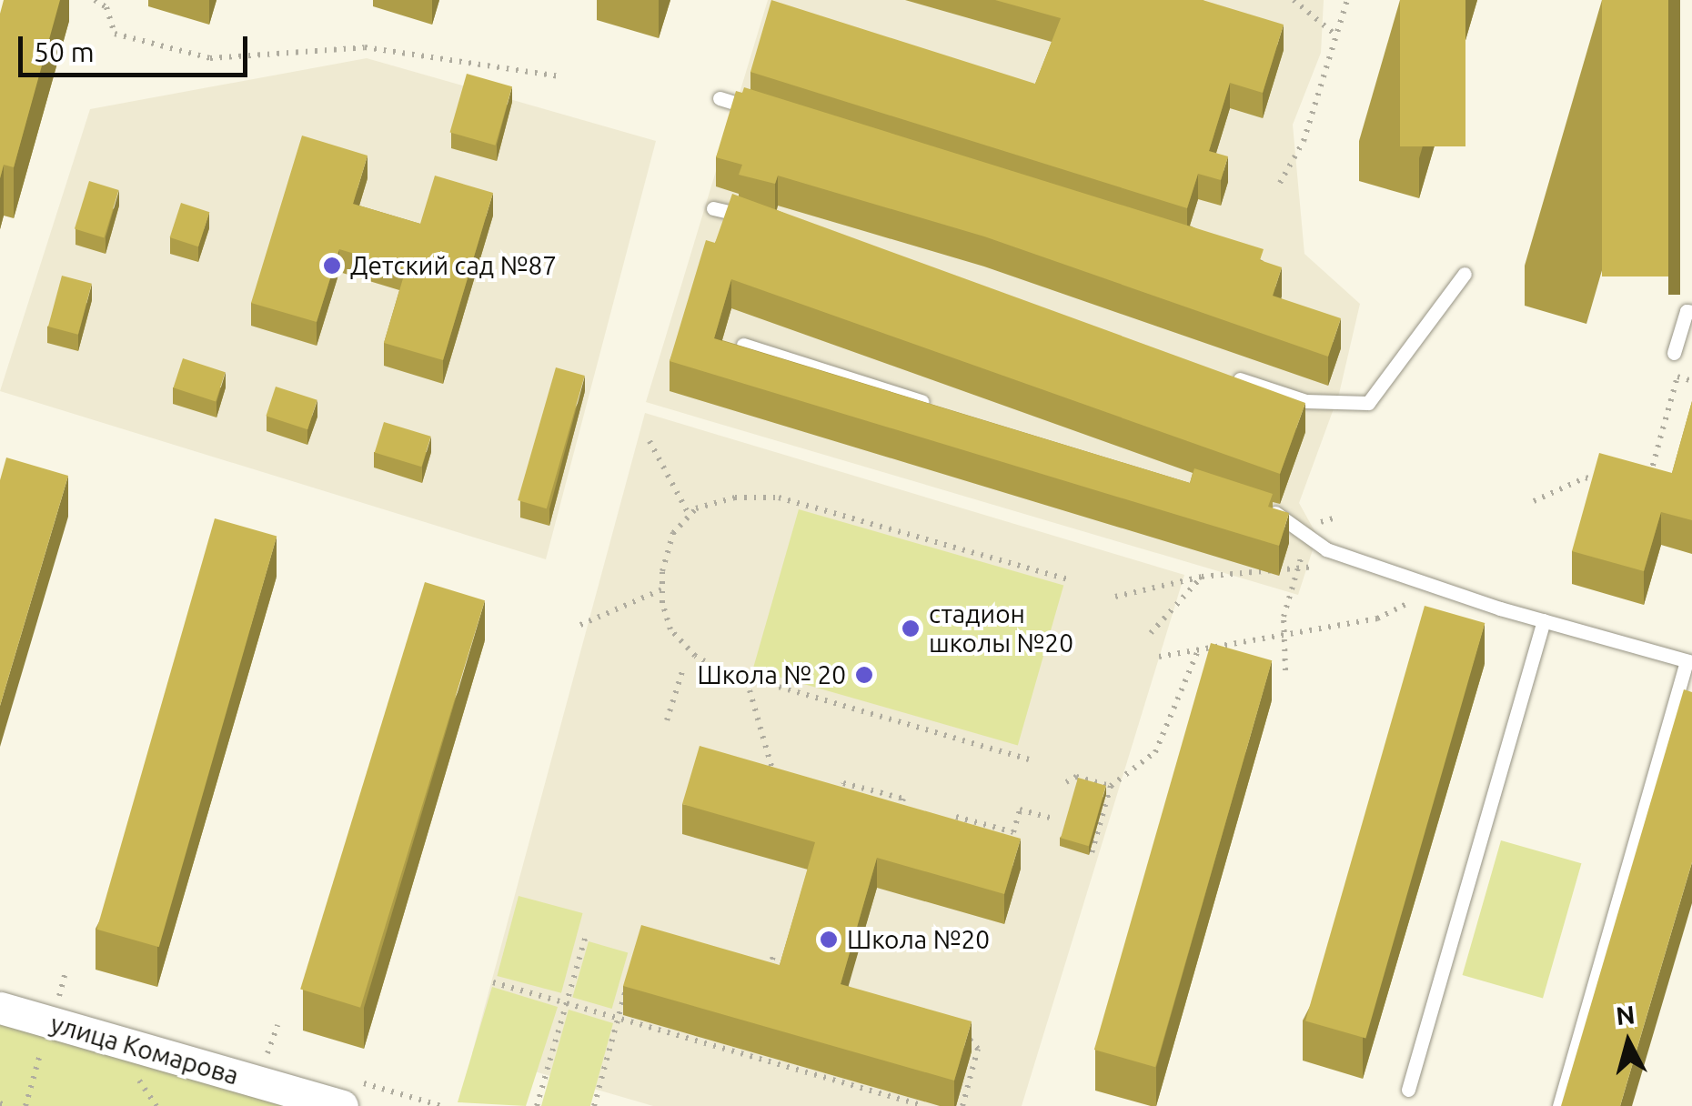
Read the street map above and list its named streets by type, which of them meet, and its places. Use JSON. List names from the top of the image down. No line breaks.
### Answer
{"streets":{"street":["улица Комарова"]},"places":["Детский сад №87","стадион школы №20","Школа № 20","Школа №20"],"scale_bar":"50 m","north":"top"}
